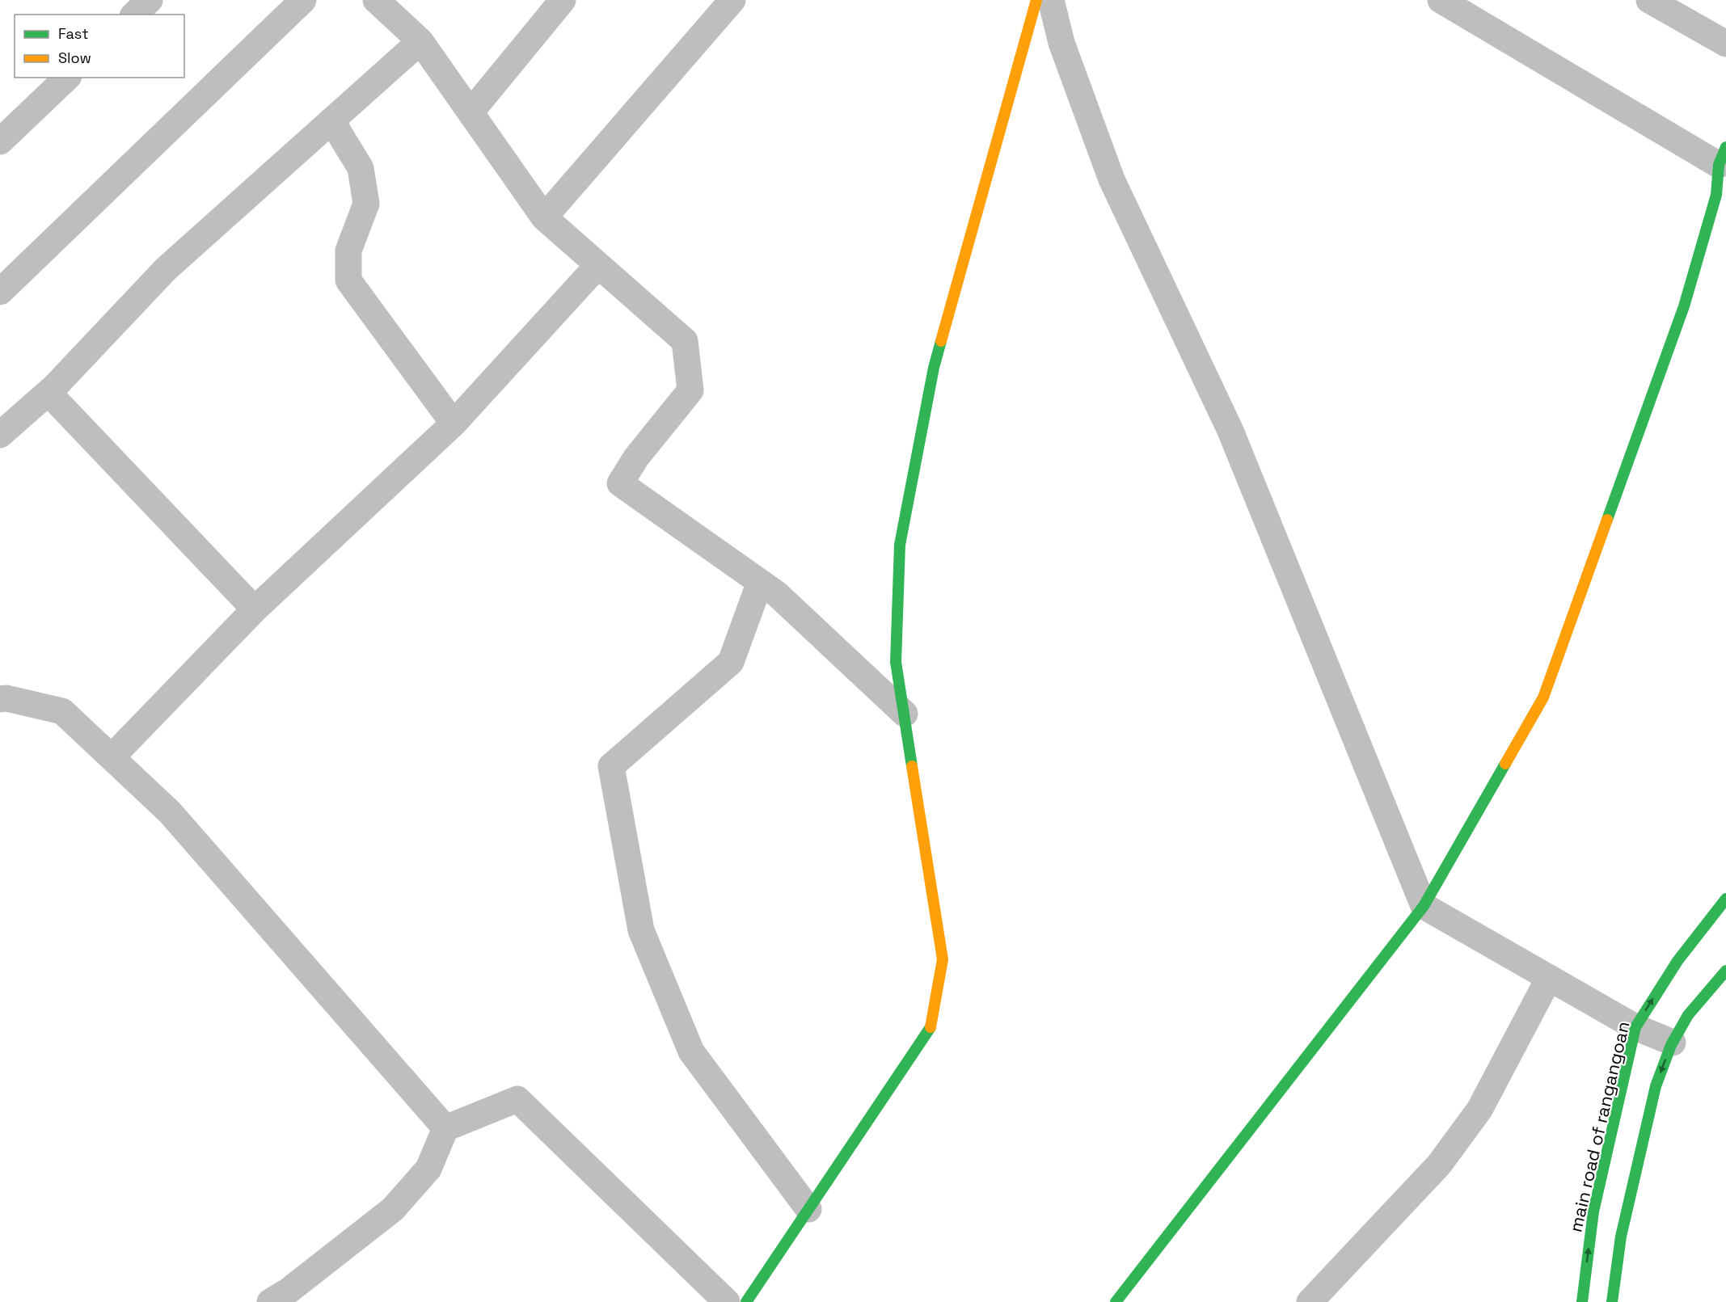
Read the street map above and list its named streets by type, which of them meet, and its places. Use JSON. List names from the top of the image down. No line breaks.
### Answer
{"streets":{"street":["main road of rangangoan"]},"legend":["Fast","Slow"]}
